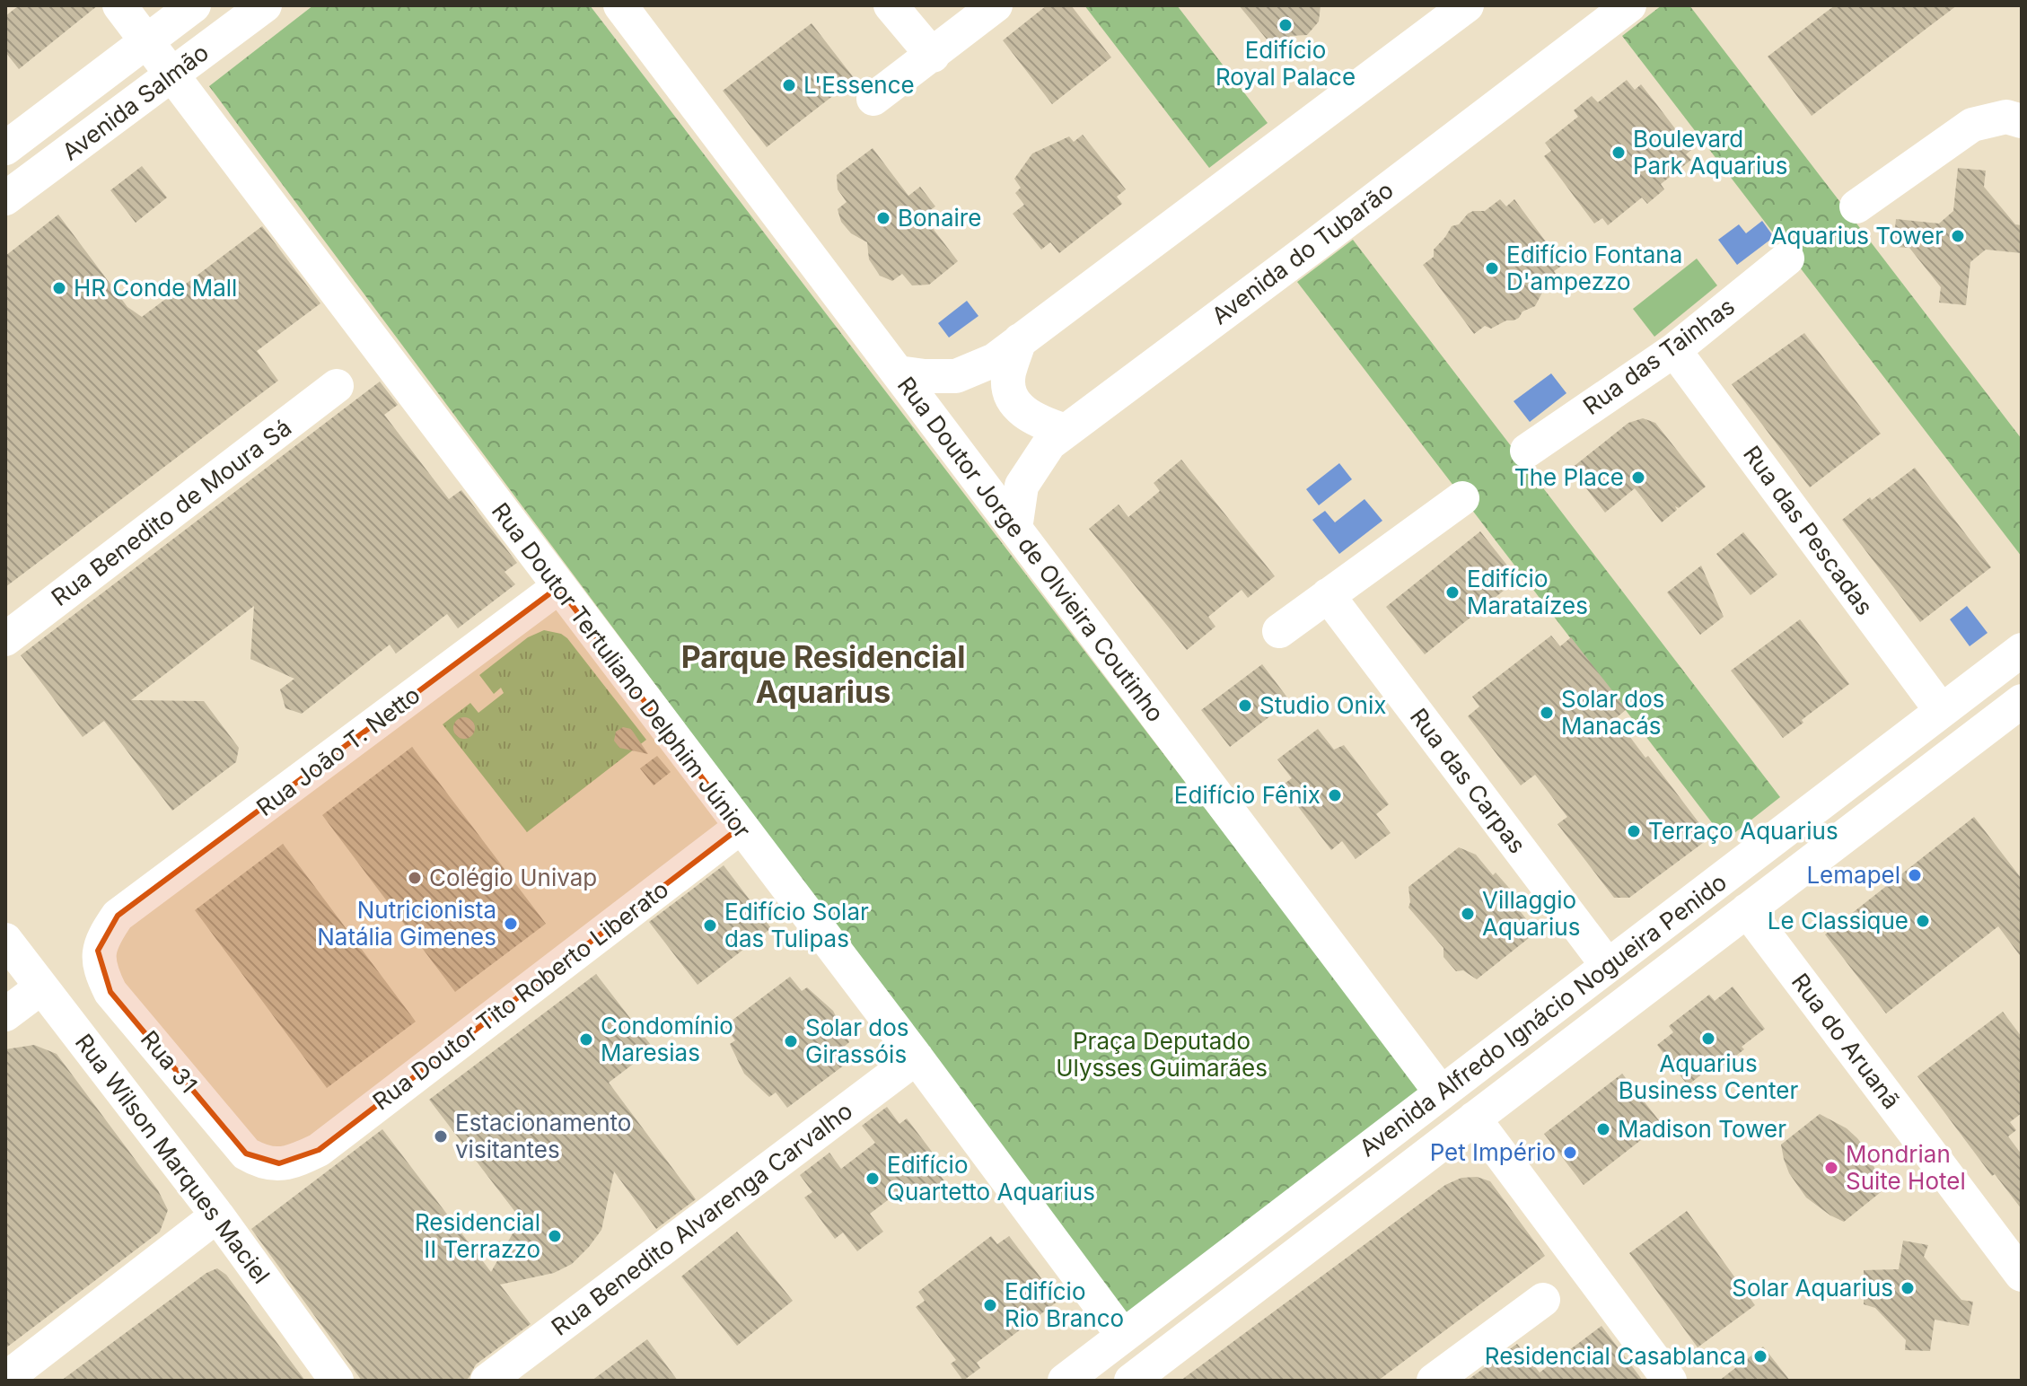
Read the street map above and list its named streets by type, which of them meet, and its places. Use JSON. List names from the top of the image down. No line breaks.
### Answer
{"streets":{"street":["Avenida Salmão","Avenida do Tubarão","Rua das Tainhas","Rua Benedito de Moura Sá","Rua das Pescadas","Rua Doutor Jorge de Olvieira Coutinho","Rua Doutor Tertuliano Delphim Júnior","Rua João T. Netto","Rua das Carpas","Rua Doutor Tito Roberto Liberato","Avenida Alfredo Ignácio Nogueira Penido","Rua do Aruanã","Rua 31","Rua Wilson Marques Maciel","Rua Benedito Alvarenga Carvalho"]},"crossings":[["Avenida Salmão","Rua Doutor Tertuliano Delphim Júnior"],["Avenida do Tubarão","Rua Doutor Jorge de Olvieira Coutinho"],["Rua das Tainhas","Rua das Pescadas"],["Rua das Pescadas","Avenida Alfredo Ignácio Nogueira Penido"],["Rua Doutor Jorge de Olvieira Coutinho","Avenida Alfredo Ignácio Nogueira Penido"],["Rua Doutor Tertuliano Delphim Júnior","Rua João T. Netto"],["Rua Doutor Tertuliano Delphim Júnior","Rua Doutor Tito Roberto Liberato"],["Rua Doutor Tertuliano Delphim Júnior","Avenida Alfredo Ignácio Nogueira Penido"],["Rua Doutor Tertuliano Delphim Júnior","Rua Benedito Alvarenga Carvalho"],["Rua João T. Netto","Rua 31"],["Rua das Carpas","Avenida Alfredo Ignácio Nogueira Penido"],["Rua Doutor Tito Roberto Liberato","Rua 31"],["Avenida Alfredo Ignácio Nogueira Penido","Rua do Aruanã"]],"districts":["Parque Residencial Aquarius"],"parks":["Praça Deputado Ulysses Guimarães"],"places":["Edifício Royal Palace","L'Essence","Boulevard Park Aquarius","Bonaire","Aquarius Tower","Edifício Fontana D'ampezzo","HR Conde Mall","The Place","Edifício Marataízes","Studio Onix","Solar dos Manacás","Edifício Fênix","Terraço Aquarius","Lemapel","Colégio Univap","Villaggio Aquarius","Le Classique","Nutricionista Natália Gimenes","Edifício Solar das Tulipas","Aquarius Business Center","Condomínio Maresias","Solar dos Girassóis","Madison Tower","Estacionamento visitantes","Pet Império","Mondrian Suite Hotel","Edifício Quartetto Aquarius","Residencial II Terrazzo","Solar Aquarius","Edifício Rio Branco","Residencial Casablanca"]}
